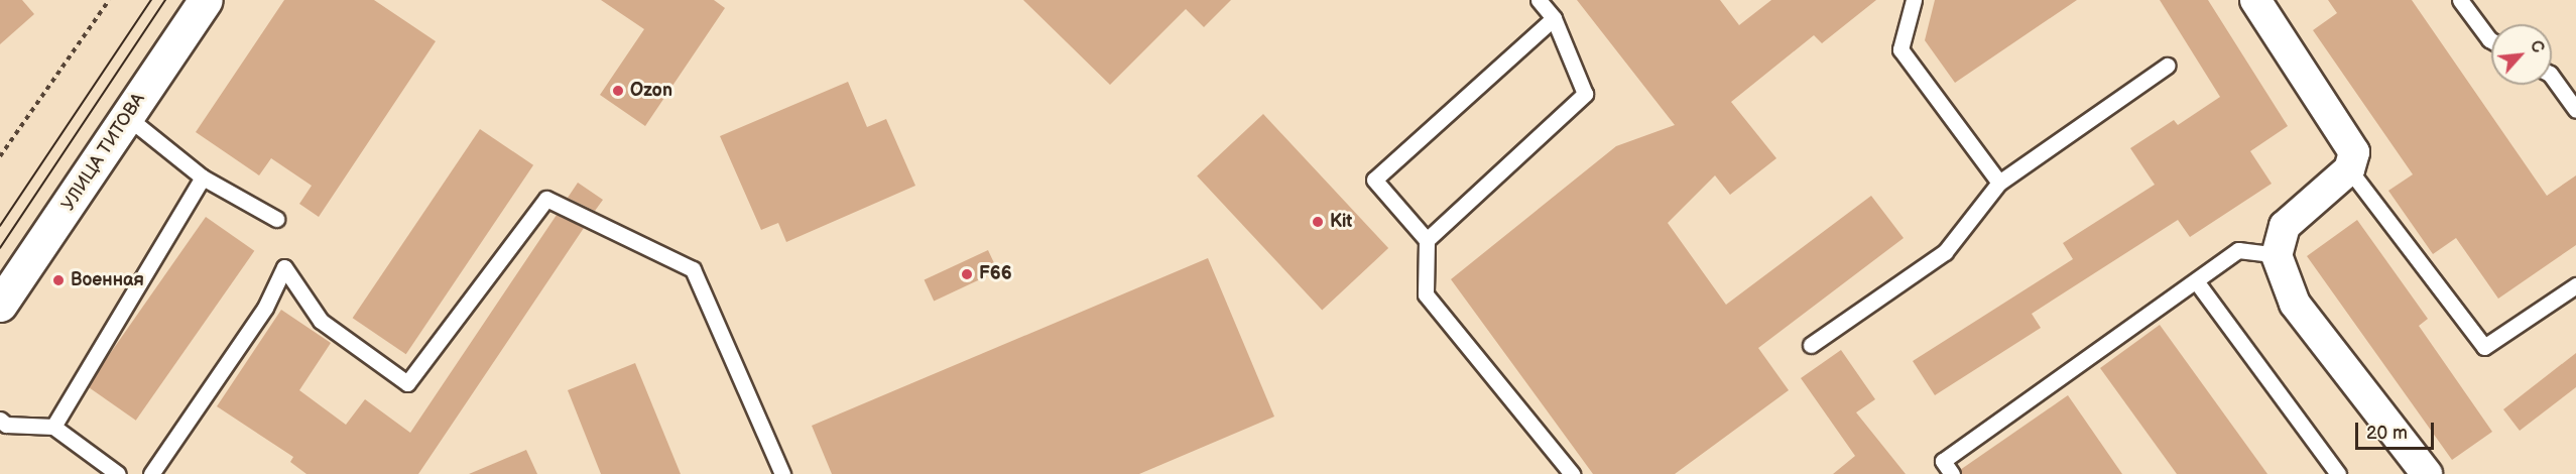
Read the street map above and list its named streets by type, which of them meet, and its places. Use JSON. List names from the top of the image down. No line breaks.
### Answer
{"streets":{"main road":["УЛИЦА ТИТОВА"]},"places":["Ozon","Kit","F66","Военная"],"scale_bar":"20 m","north":"top right"}
